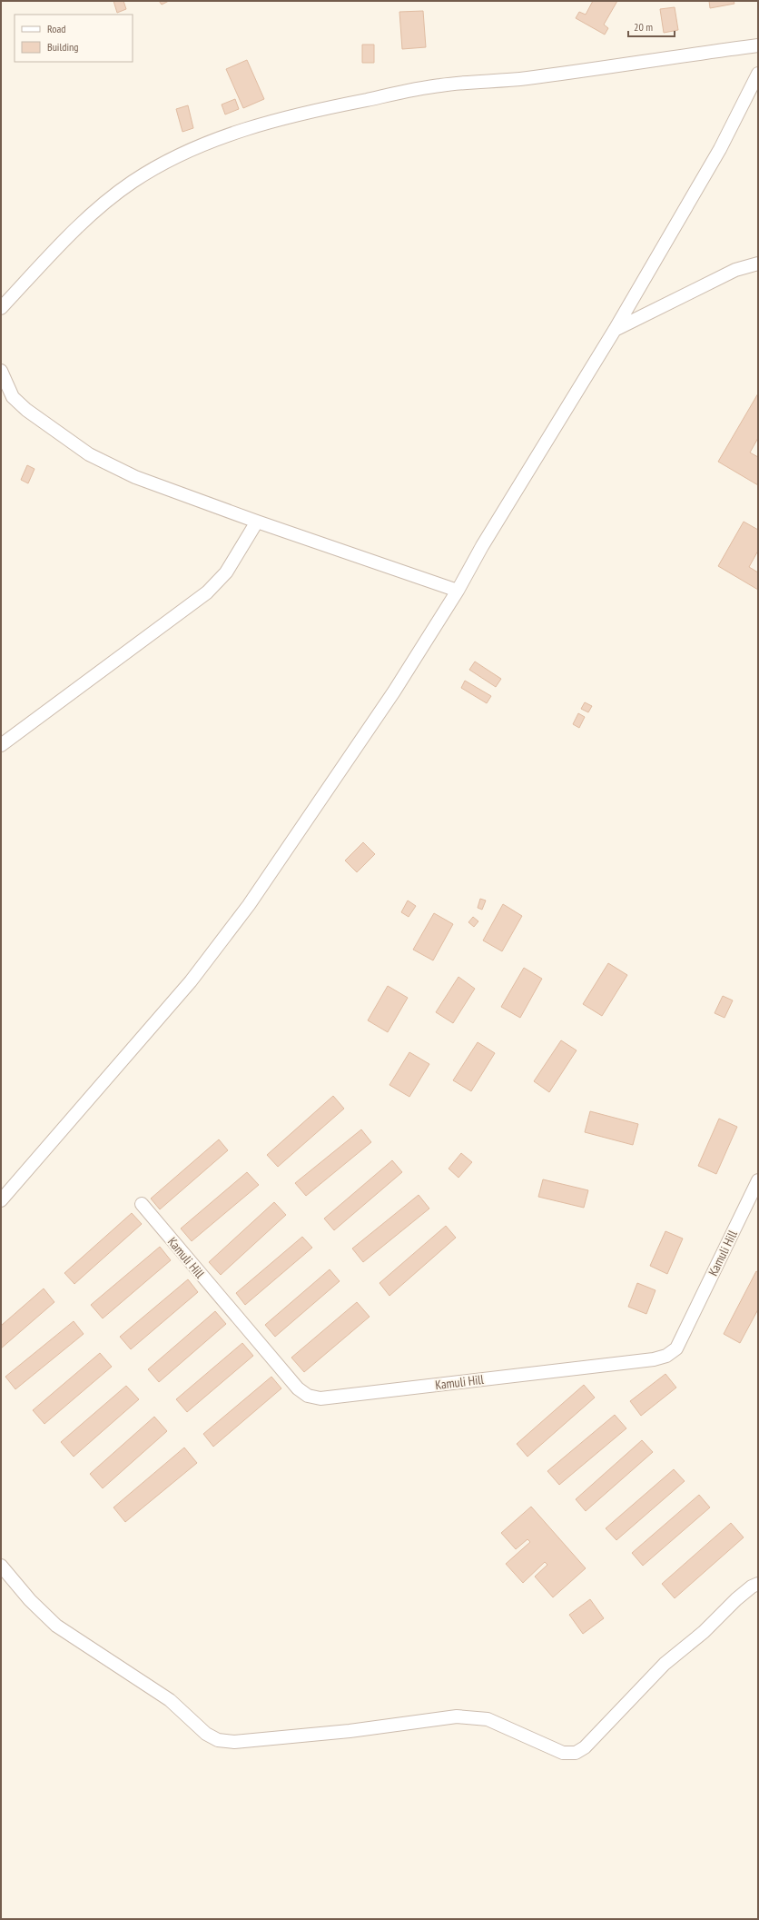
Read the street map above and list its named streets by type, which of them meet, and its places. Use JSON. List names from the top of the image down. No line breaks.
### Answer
{"streets":{"street":["Kamuli Hill"]},"legend":["Road","Building"],"scale_bar":"20 m"}
